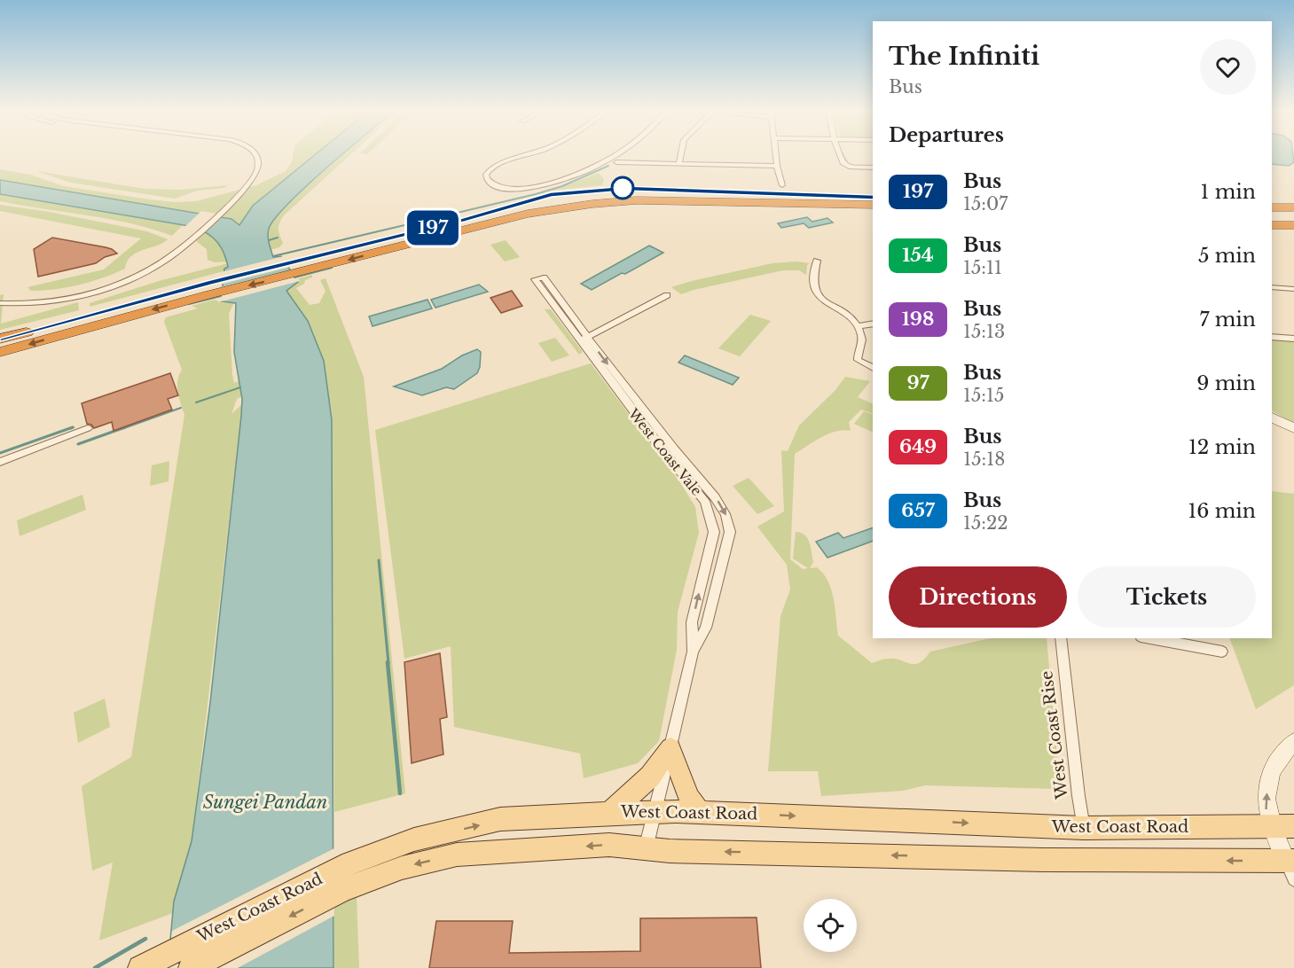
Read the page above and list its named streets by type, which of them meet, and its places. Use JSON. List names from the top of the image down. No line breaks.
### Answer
{"streets":{"main road":["West Coast Road"],"street":["West Coast Vale","West Coast Rise"]},"crossings":[["West Coast Vale","West Coast Road"],["West Coast Rise","West Coast Road"]],"water":["Sungei Pandan"],"lines":["bus line 197"],"page":{"on_map":"197","heading":[["The Infiniti","Bus"],"Departures"],"list":[{"mark":"197","name":"Bus","note":"15:07","value":"1 min"},{"mark":"154","name":"Bus","note":"15:11","value":"5 min"},{"mark":"198","name":"Bus","note":"15:13","value":"7 min"},{"mark":"97","name":"Bus","note":"15:15","value":"9 min"},{"mark":"649","name":"Bus","note":"15:18","value":"12 min"},{"mark":"657","name":"Bus","note":"15:22","value":"16 min"}],"buttons":["Directions","Tickets"]}}
